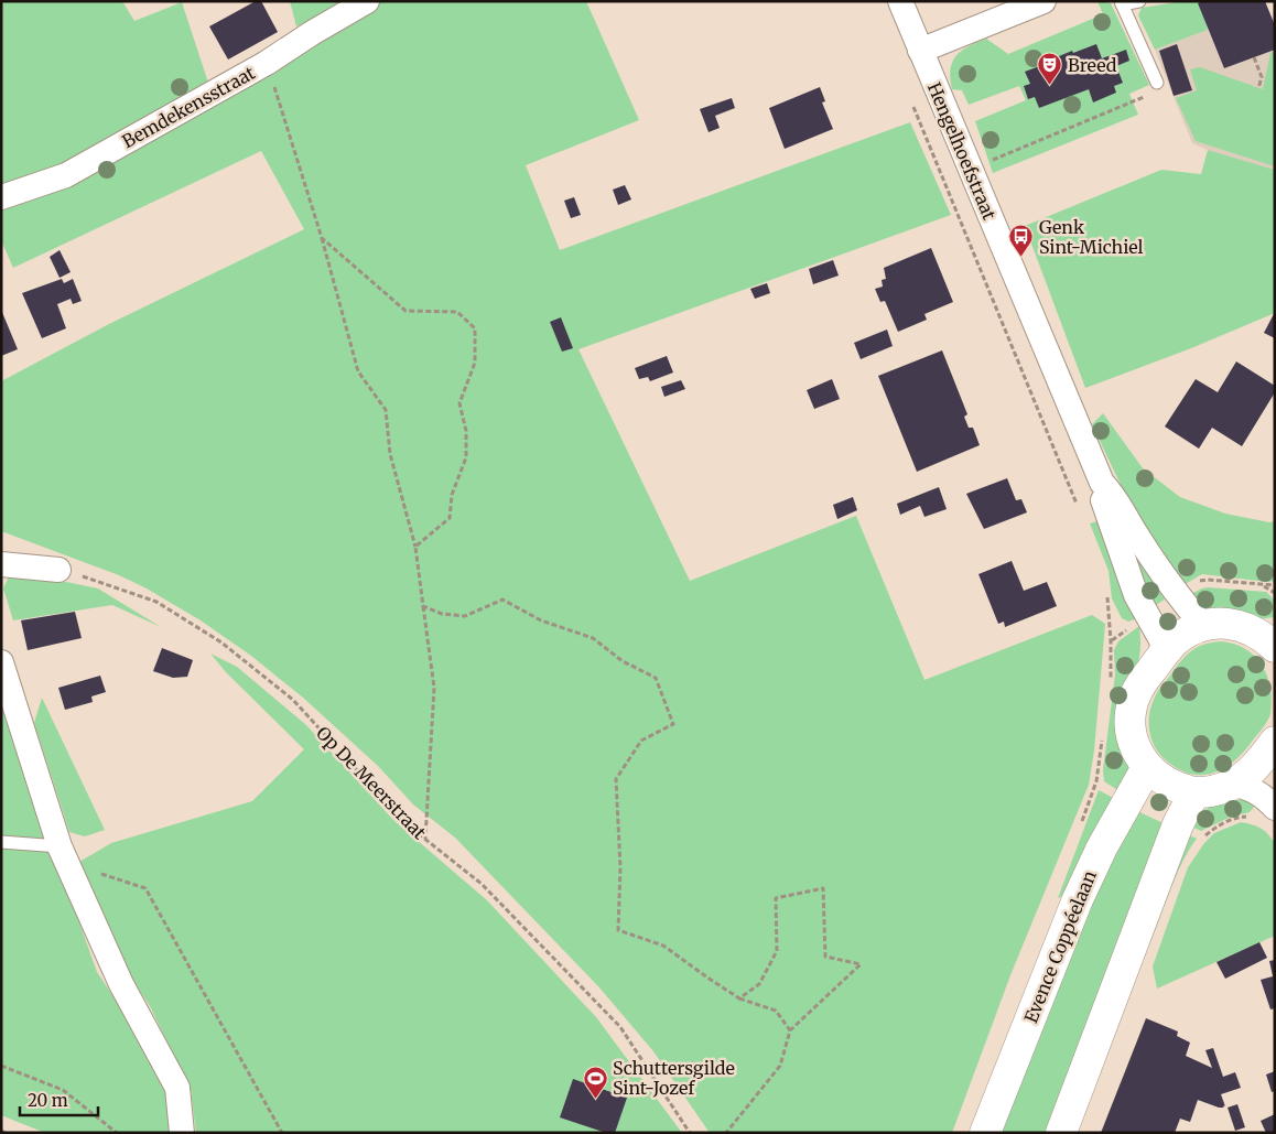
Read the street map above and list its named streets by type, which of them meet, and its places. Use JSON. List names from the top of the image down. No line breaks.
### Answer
{"streets":{"street":["Bemdekensstraat","Hengelhoefstraat","Evence Coppéelaan"],"path":["Op De Meerstraat"]},"places":{"theatre":["Breed"],"bus stop":["Genk Sint-Michiel"],"sports":["Schuttersgilde Sint-Jozef"]},"scale_bar":"20 m"}
